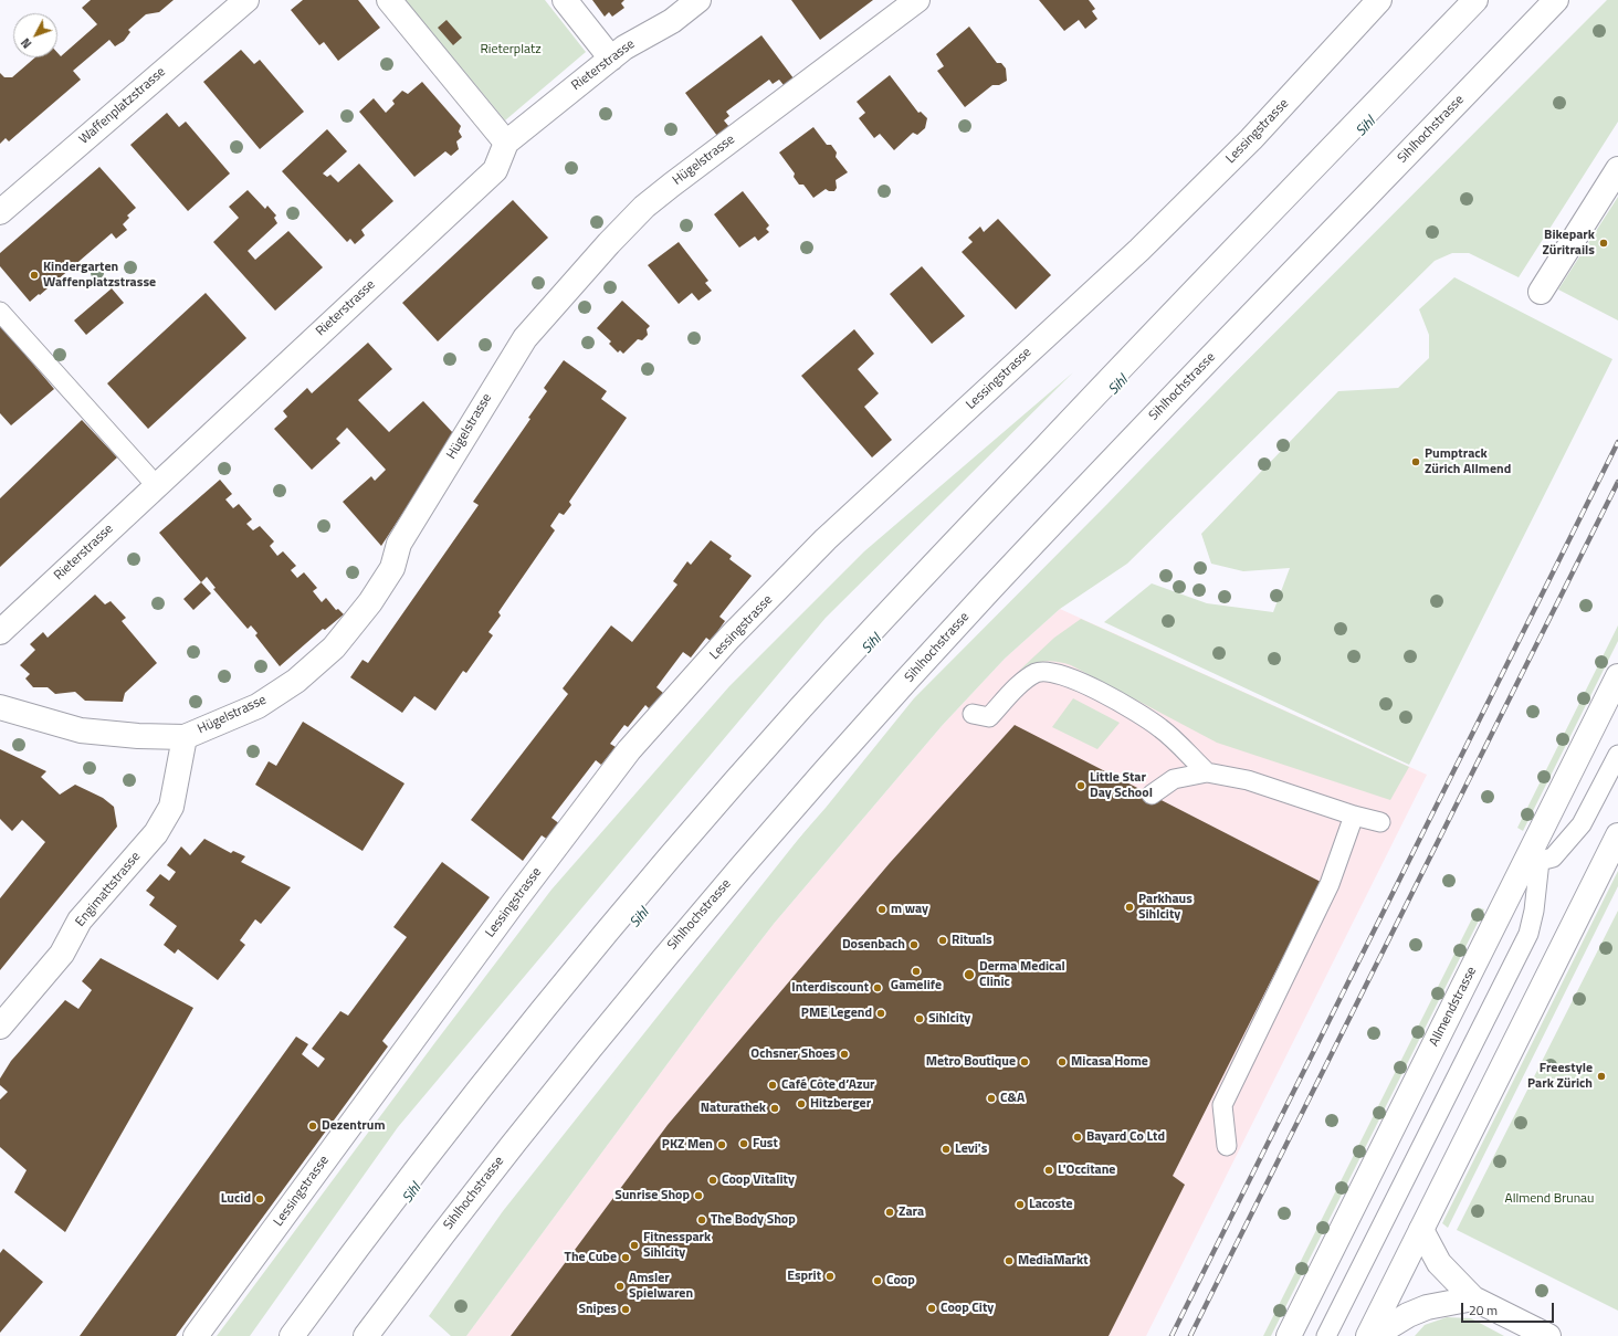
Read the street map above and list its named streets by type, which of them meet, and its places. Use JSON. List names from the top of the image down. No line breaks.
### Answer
{"streets":{"main road":["Rieterstrasse","Waffenplatzstrasse","Sihlhochstrasse","Lessingstrasse","Hügelstrasse","Engimattstrasse","Allmendstrasse"]},"crossings":[["Hügelstrasse","Engimattstrasse"]],"water":["Sihl"],"parks":["Rieterplatz","Allmend Brunau"],"places":["Bikepark Züritrails","Kindergarten Waffenplatzstrasse","Pumptrack Zürich Allmend","Little Star Day School","Parkhaus Sihlcity","m way","Rituals","Dosenbach","Gamelife","Derma Medical Clinic","Interdiscount","PME Legend","Sihlcity","Ochsner Shoes","Metro Boutique","Micasa Home","Freestyle Park Zürich","Café Côte d’Azur","C&A","Hitzberger","Naturathek","Dezentrum","Bayard Co Ltd","Fust","PKZ Men","Levi's","L'Occitane","Coop Vitality","Sunrise Shop","Lucid","Lacoste","Zara","The Body Shop","Fitnesspark Sihlcity","The Cube","MediaMarkt","Esprit","Coop","Amsler Spielwaren","Coop City","Snipes"],"scale_bar":"20 m","north":"bottom left"}
